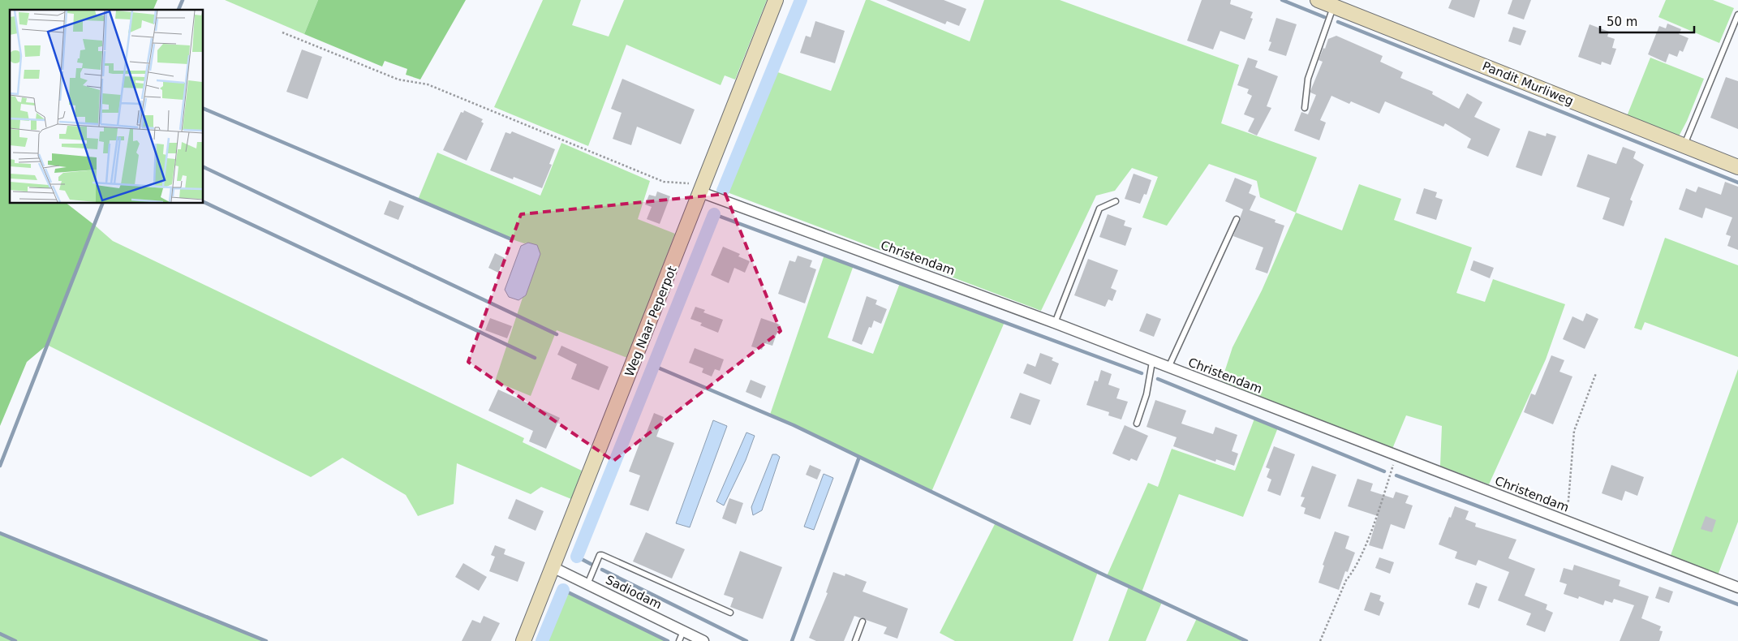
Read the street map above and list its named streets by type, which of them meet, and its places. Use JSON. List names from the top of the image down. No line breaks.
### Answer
{"streets":{"street":["Pandit Murliweg","Christendam","Weg Naar Peperpot","Sadiodam"]},"crossings":[["Christendam","Weg Naar Peperpot"],["Weg Naar Peperpot","Sadiodam"]],"scale_bar":"50 m"}
